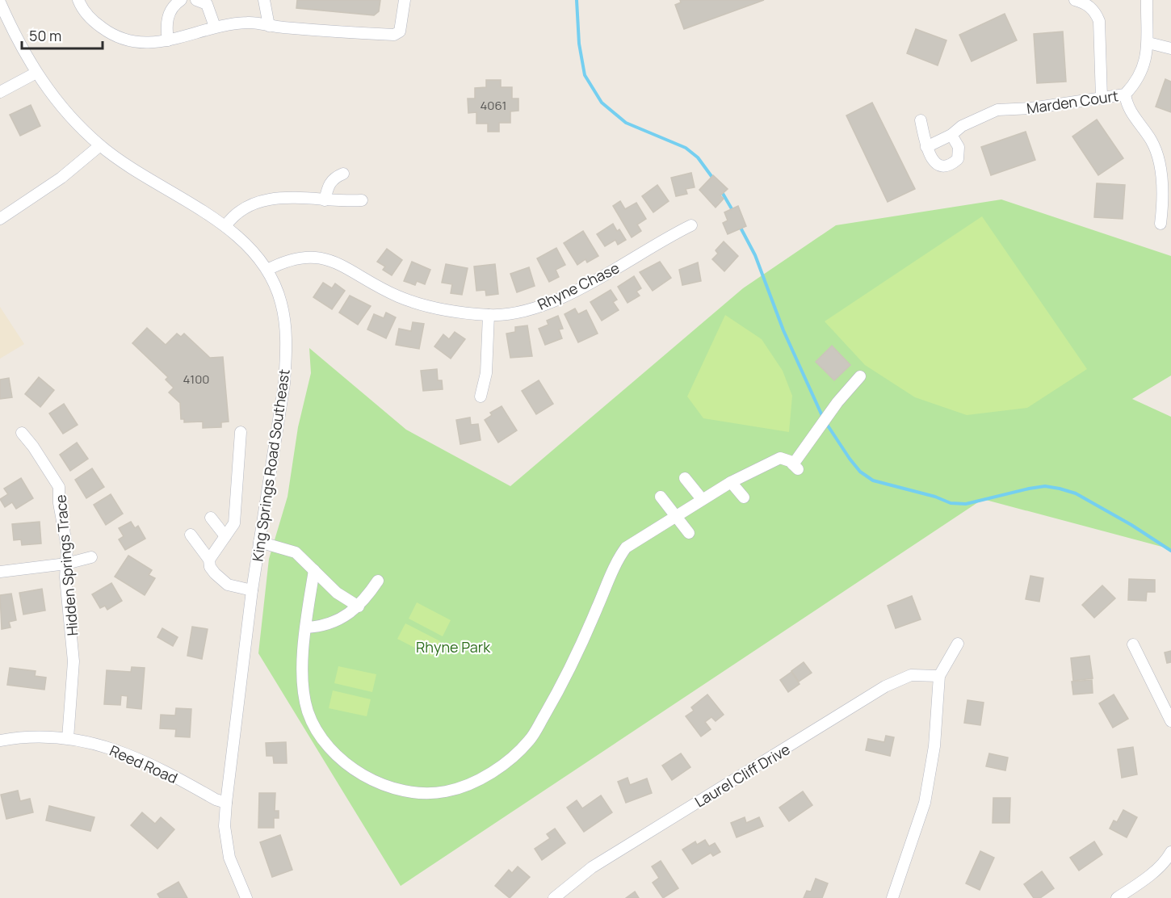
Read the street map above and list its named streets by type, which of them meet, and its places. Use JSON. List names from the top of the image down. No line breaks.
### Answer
{"streets":{"street":["Marden Court","Rhyne Chase","King Springs Road Southeast","Hidden Springs Trace","Reed Road","Laurel Cliff Drive"]},"crossings":[["Rhyne Chase","King Springs Road Southeast"],["King Springs Road Southeast","Reed Road"],["Hidden Springs Trace","Reed Road"]],"parks":["Rhyne Park"],"house_numbers":["4061","4100"],"scale_bar":"50 m"}
